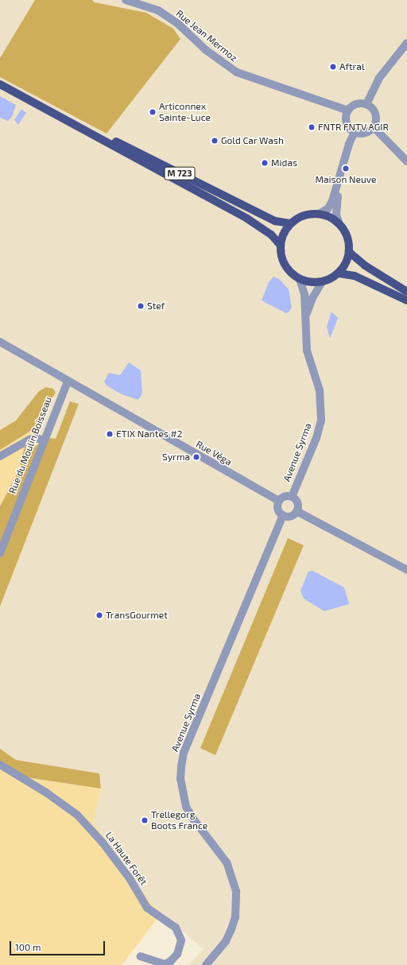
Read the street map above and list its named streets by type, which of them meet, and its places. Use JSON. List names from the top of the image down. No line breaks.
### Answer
{"streets":{"main road":["M 723"],"street":["Rue Jean Mermoz","Rue du Moulin Boisseau","Avenue Syrma","Rue Véga","La Haute Forêt"]},"crossings":[["M 723","Avenue Syrma"],["Rue du Moulin Boisseau","Rue Véga"],["Avenue Syrma","Rue Véga"]],"places":["Aftral","Articonnex Sainte-Luce","FNTR FNTV AGIR","Gold Car Wash","Midas","Maison Neuve","Stef","ETIX Nantes #2","Syrma","TransGourmet","Trellegorg Boots France"],"scale_bar":"100 m"}
